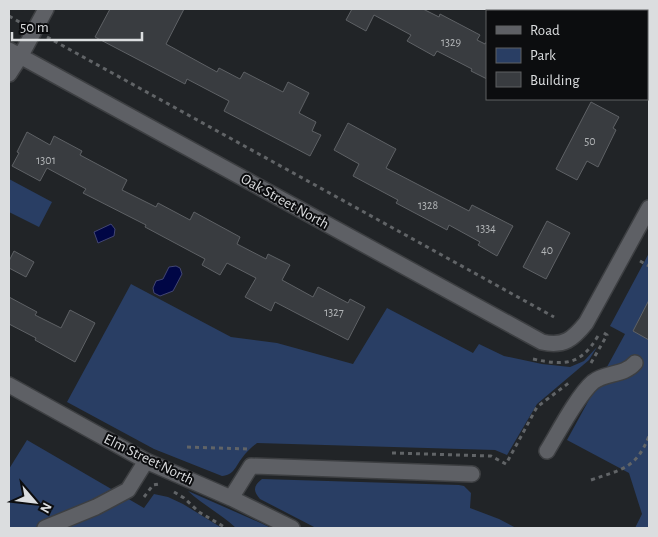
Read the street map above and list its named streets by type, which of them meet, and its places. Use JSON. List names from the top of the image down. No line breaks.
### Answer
{"streets":{"street":["Oak Street North","Elm Street North"]},"house_numbers":["1329","50","1301","1328","1334","40","1327"],"legend":["Road","Park","Building"],"scale_bar":"50 m","north":"bottom right"}
